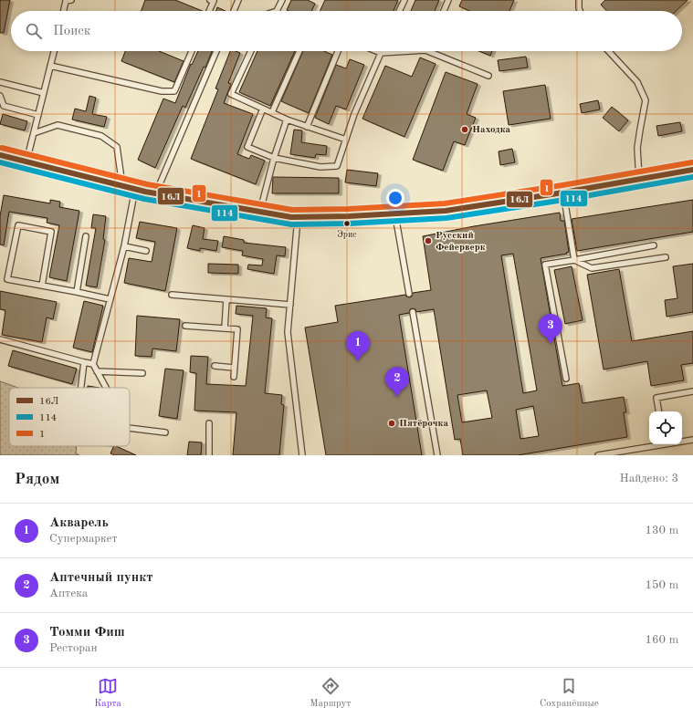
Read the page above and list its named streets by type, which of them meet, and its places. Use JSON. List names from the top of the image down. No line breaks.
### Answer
{"places":["Находка","Эрис","Русский Фейерверк","Пятёрочка"],"lines":["transit line 1","transit line 16Л","transit line 114"],"legend":["16Л","114","1"],"page":{"search":"Поиск","pins":["3","1","2"],"heading":["Рядом","Найдено: 3"],"list":[{"mark":"1","name":"Акварель","note":"Супермаркет","value":"130 m"},{"mark":"2","name":"Аптечный пункт","note":"Аптека","value":"150 m"},{"mark":"3","name":"Томми Фиш","note":"Ресторан","value":"160 m"}],"nav":["Карта","Маршрут","Сохранённые"]}}
